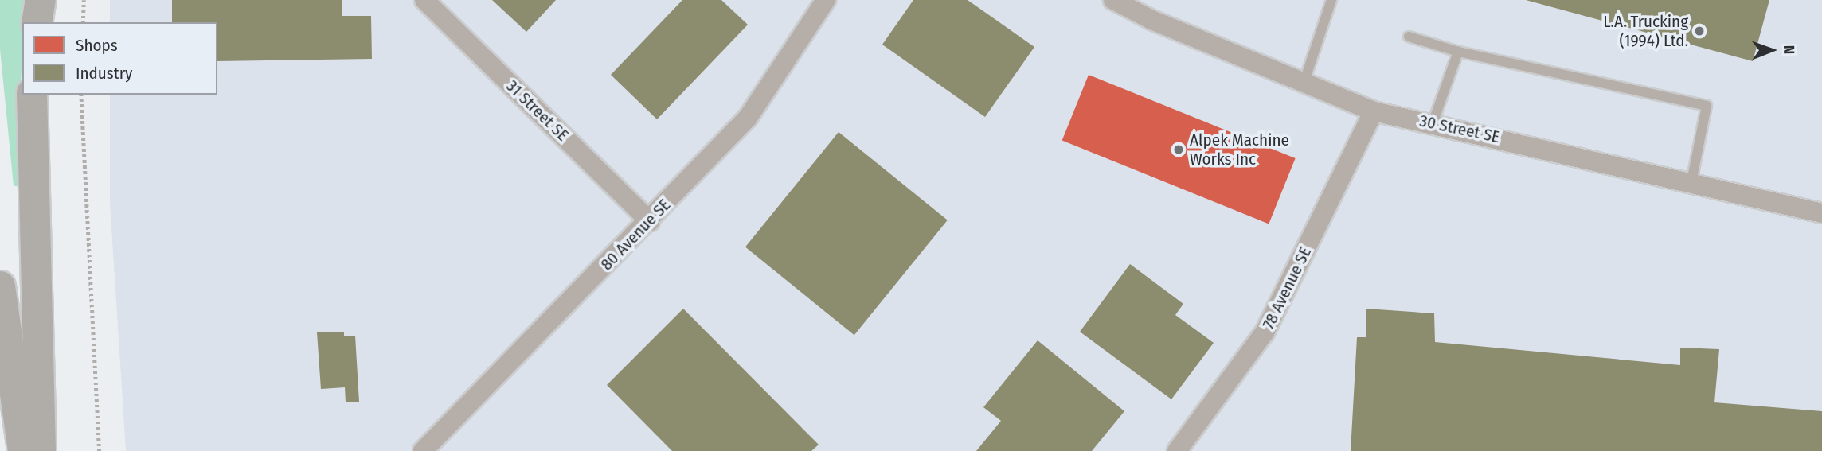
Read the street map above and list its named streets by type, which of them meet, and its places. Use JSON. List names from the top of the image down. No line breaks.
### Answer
{"streets":{"street":["31 Street SE","30 Street SE","80 Avenue SE","78 Avenue SE"]},"crossings":[["31 Street SE","80 Avenue SE"],["30 Street SE","78 Avenue SE"]],"places":["L.A. Trucking (1994) Ltd.","Alpek Machine Works Inc"],"legend":["Shops","Industry"],"north":"right"}
